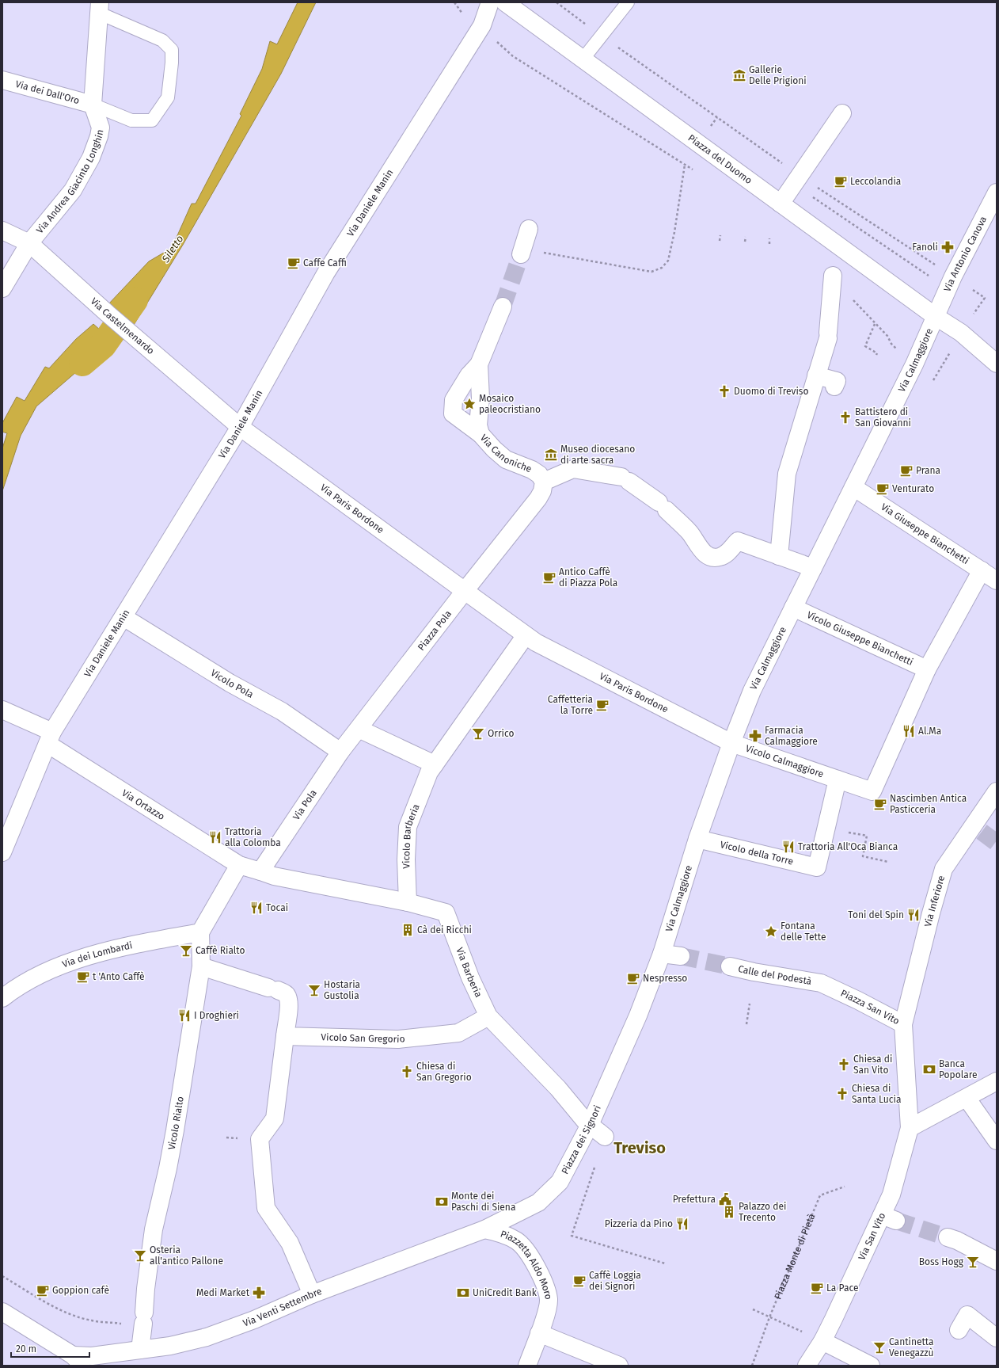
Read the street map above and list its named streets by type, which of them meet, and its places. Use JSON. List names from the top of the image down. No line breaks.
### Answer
{"streets":{"street":["Via dei Dall'Oro","Piazza del Duomo","Via Andrea Giacinto Longhin","Via Daniele Manin","Via Antonio Canova","Via Castelmenardo","Via Calmaggiore","Via Canoniche","Via Paris Bordone","Via Giuseppe Bianchetti","Piazza Pola","Vicolo Giuseppe Bianchetti","Vicolo Pola","Vicolo Calmaggiore","Via Ortazzo","Via Pola","Vicolo Barberia","Vicolo della Torre","Via Inferiore","Via dei Lombardi","Via Barberia","Calle del Podestà","Piazza San Vito","Vicolo San Gregorio","Vicolo Rialto","Piazza dei Signori","Via San Vito","Piazzetta Aldo Moro","Via Venti Settembre"],"path":["Piazza Monte di Pietà"]},"crossings":[["Via dei Dall'Oro","Via Andrea Giacinto Longhin"],["Piazza del Duomo","Via Antonio Canova"],["Piazza del Duomo","Via Calmaggiore"],["Via Andrea Giacinto Longhin","Via Castelmenardo"],["Via Daniele Manin","Via Castelmenardo"],["Via Daniele Manin","Via Paris Bordone"],["Via Daniele Manin","Vicolo Pola"],["Via Daniele Manin","Via Ortazzo"],["Via Antonio Canova","Via Calmaggiore"],["Via Castelmenardo","Via Paris Bordone"],["Via Calmaggiore","Via Paris Bordone"],["Via Calmaggiore","Via Giuseppe Bianchetti"],["Via Calmaggiore","Vicolo Giuseppe Bianchetti"],["Via Calmaggiore","Vicolo Calmaggiore"],["Via Calmaggiore","Vicolo della Torre"],["Via Calmaggiore","Piazza dei Signori"],["Via Paris Bordone","Piazza Pola"],["Via Paris Bordone","Vicolo Calmaggiore"],["Piazza Pola","Vicolo Pola"],["Piazza Pola","Via Pola"],["Vicolo Giuseppe Bianchetti","Vicolo Calmaggiore"],["Vicolo Pola","Via Pola"],["Vicolo Calmaggiore","Vicolo della Torre"],["Via Ortazzo","Via Pola"],["Via Ortazzo","Via Barberia"],["Via Pola","Via Barberia"],["Vicolo Barberia","Via Barberia"],["Via Inferiore","Piazza San Vito"],["Via dei Lombardi","Vicolo Rialto"],["Via Barberia","Vicolo San Gregorio"],["Via Barberia","Piazza dei Signori"],["Calle del Podestà","Piazza San Vito"],["Piazza San Vito","Via San Vito"],["Vicolo Rialto","Via Venti Settembre"],["Piazza dei Signori","Piazzetta Aldo Moro"],["Piazza dei Signori","Via Venti Settembre"],["Piazzetta Aldo Moro","Via Venti Settembre"]],"districts":["Treviso"],"water":["Siletto"],"places":{"museum":["Gallerie Delle Prigioni","Museo diocesano di arte sacra"],"cafe":["Leccolandia","Caffe Caffi","Prana","Venturato","Antico Caffè di Piazza Pola","Caffetteria la Torre","Nascimben Antica Pasticceria","t 'Anto Caffè","Nespresso","Caffè Loggia dei Signori","La Pace","Goppion cafè"],"pharmacy":["Fanoli","Farmacia Calmaggiore","Medi Market"],"church":["Duomo di Treviso","Battistero di San Giovanni","Chiesa di San Vito","Chiesa di San Gregorio","Chiesa di Santa Lucia"],"place":["Mosaico paleocristiano","Fontana delle Tette"],"restaurant":["Al.Ma","Trattoria alla Colomba","Trattoria All'Oca Bianca","Tocai","Toni del Spin","I Droghieri","Pizzeria da Pino"],"bar":["Orrico","Caffè Rialto","Hostaria Gustolia","Osteria all'antico Pallone","Boss Hogg","Cantinetta Venegazzù"],"building":["Cà dei Ricchi","Palazzo dei Trecento"],"bank":["Banca Popolare","Monte dei Paschi di Siena","UniCredit Bank"],"public building":["Prefettura"]},"scale_bar":"20 m"}
